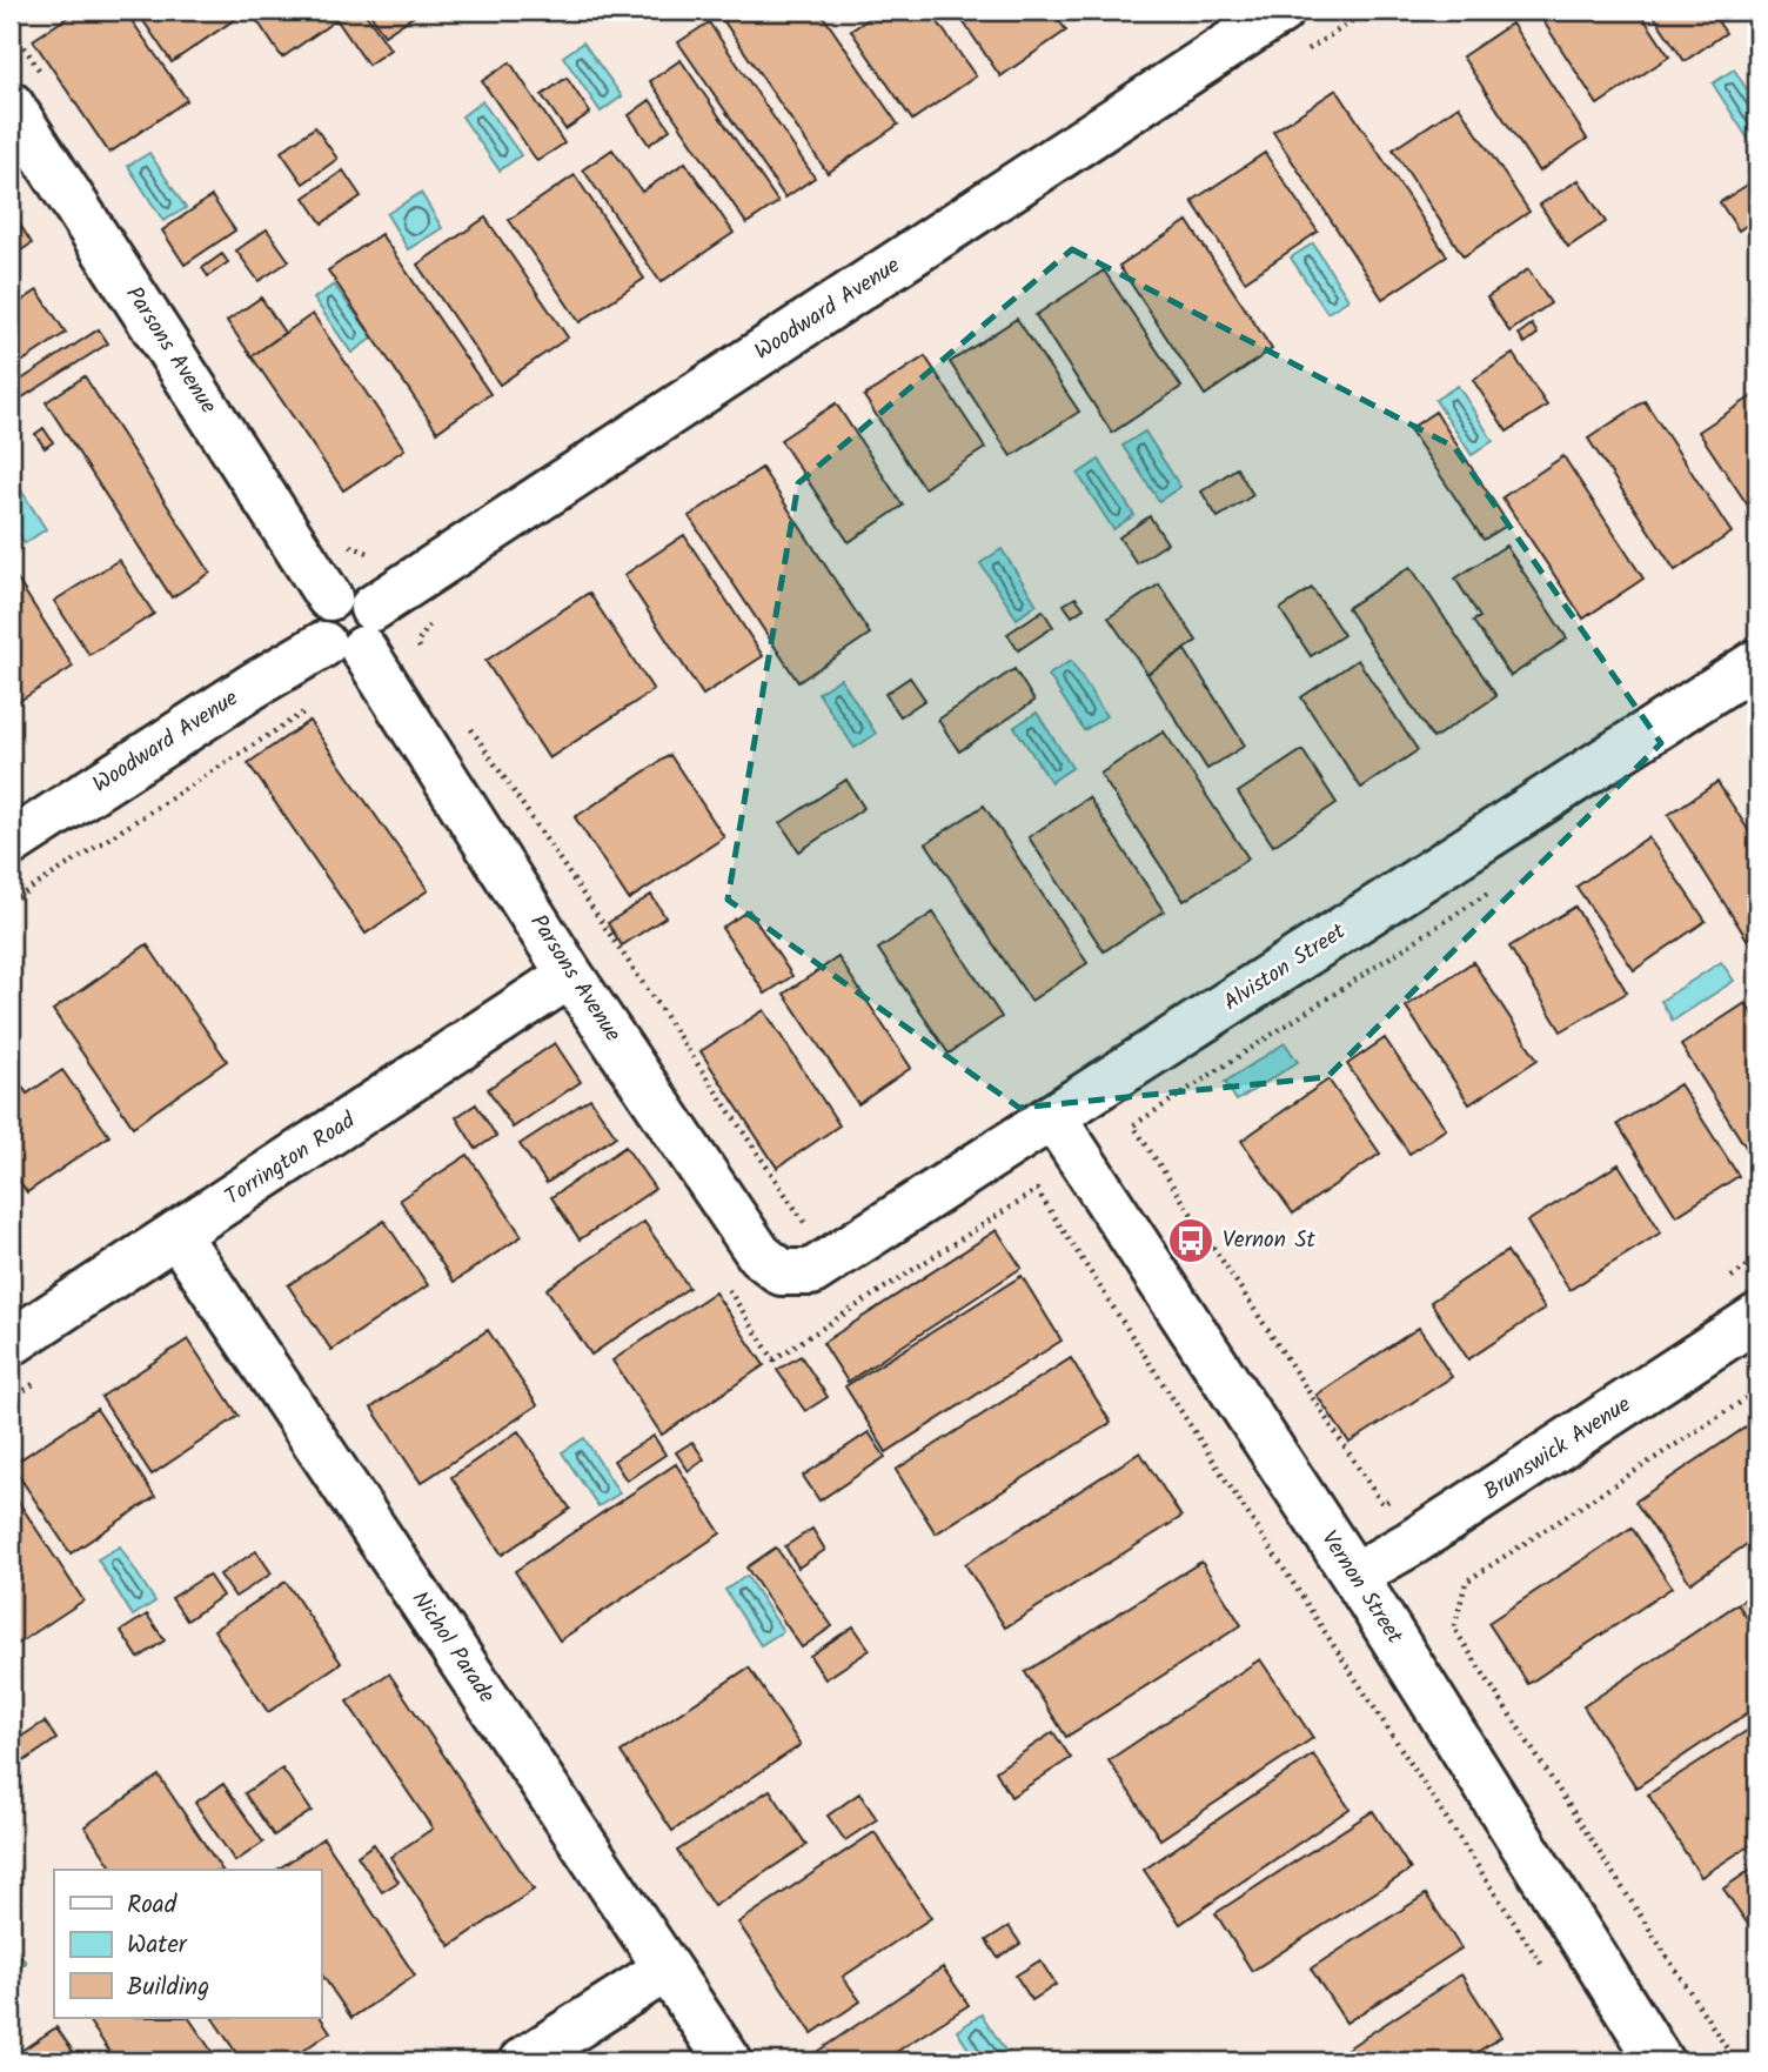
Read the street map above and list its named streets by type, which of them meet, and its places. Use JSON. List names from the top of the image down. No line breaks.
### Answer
{"streets":{"street":["Woodward Avenue","Parsons Avenue","Alviston Street","Torrington Road","Brunswick Avenue","Vernon Street","Nichol Parade"]},"crossings":[["Woodward Avenue","Parsons Avenue"],["Parsons Avenue","Alviston Street"],["Parsons Avenue","Torrington Road"],["Alviston Street","Vernon Street"],["Torrington Road","Nichol Parade"],["Brunswick Avenue","Vernon Street"]],"places":{"bus stop":["Vernon St"]},"legend":["Road","Water","Building"]}
